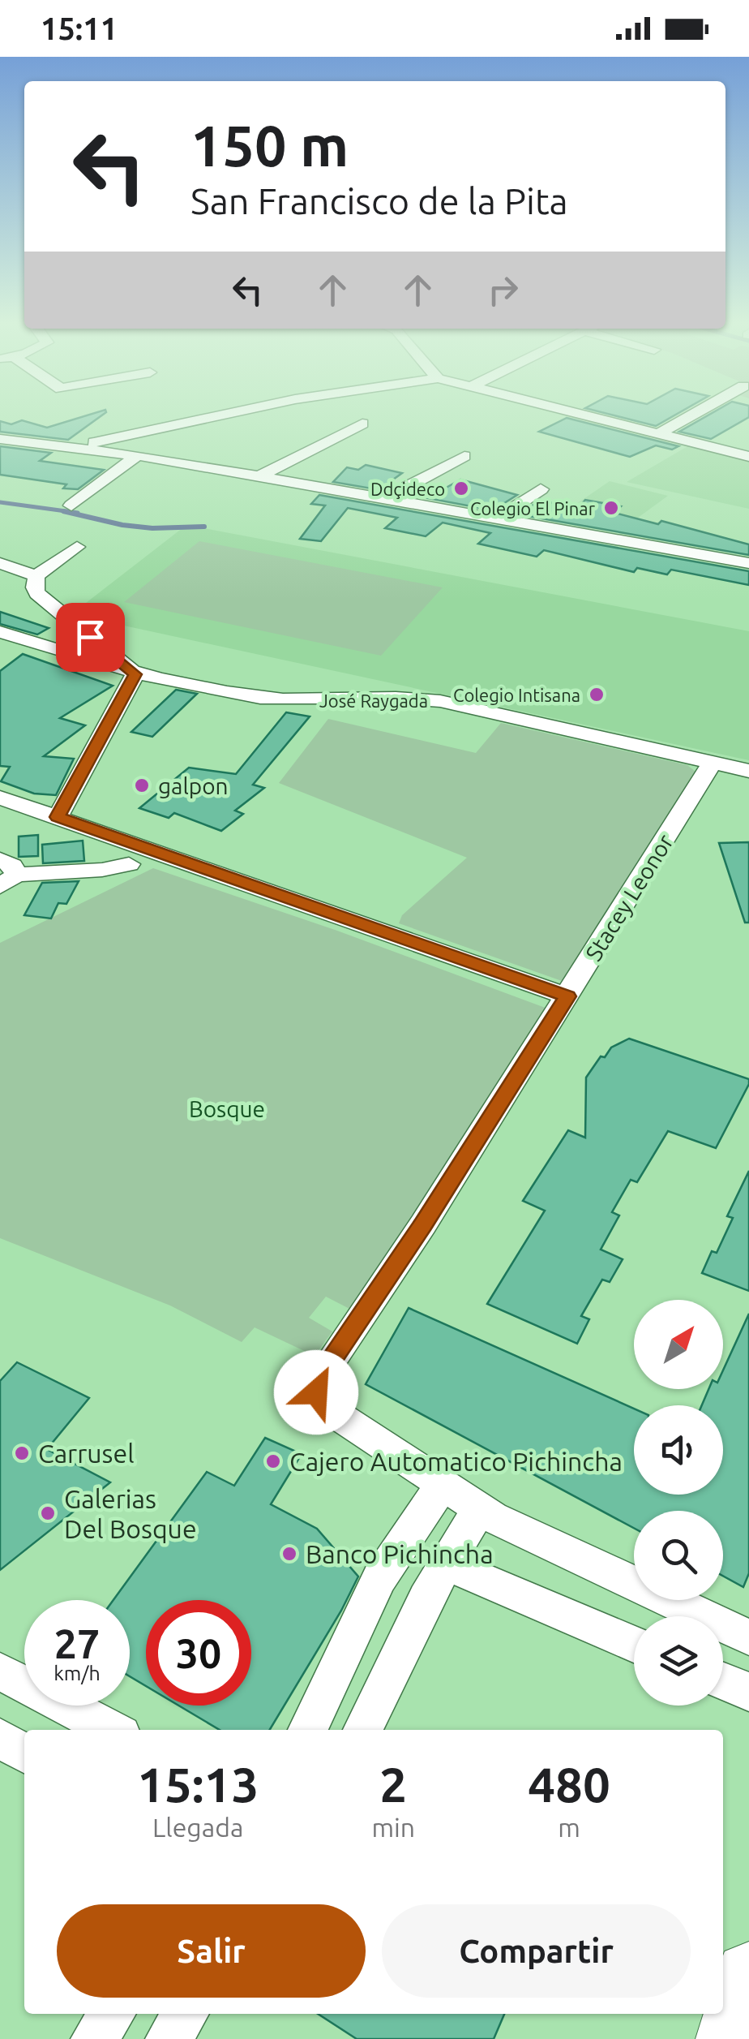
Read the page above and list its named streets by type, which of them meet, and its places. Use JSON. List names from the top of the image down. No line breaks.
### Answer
{"streets":{"street":["José Raygada","Stacey Leonor"]},"crossings":[["José Raygada","Stacey Leonor"]],"parks":["Bosque"],"places":["Ddçideco","Colegio El Pinar","Colegio Intisana","galpon","Carrusel","Cajero Automatico Pichincha","Galerias Del Bosque","Banco Pichincha"],"north":"top right","page":{"status":"15:11","turn":["150 m","San Francisco de la Pita"],"speed":"27 km/h","limit":"30","eta":["15:13","Llegada","2","min","480","m"],"buttons":["Salir","Compartir"]}}
